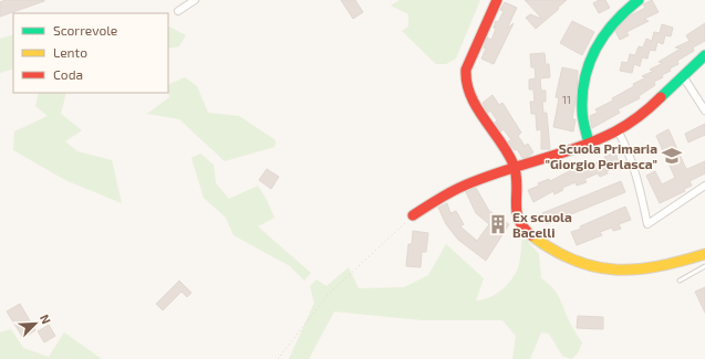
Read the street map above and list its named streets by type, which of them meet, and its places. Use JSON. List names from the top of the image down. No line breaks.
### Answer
{"places":{"school or university":["Scuola Primaria \"Giorgio Perlasca\""],"building":["Ex scuola Bacelli"]},"house_numbers":["11"],"legend":["Scorrevole","Lento","Coda"],"north":"top right"}
